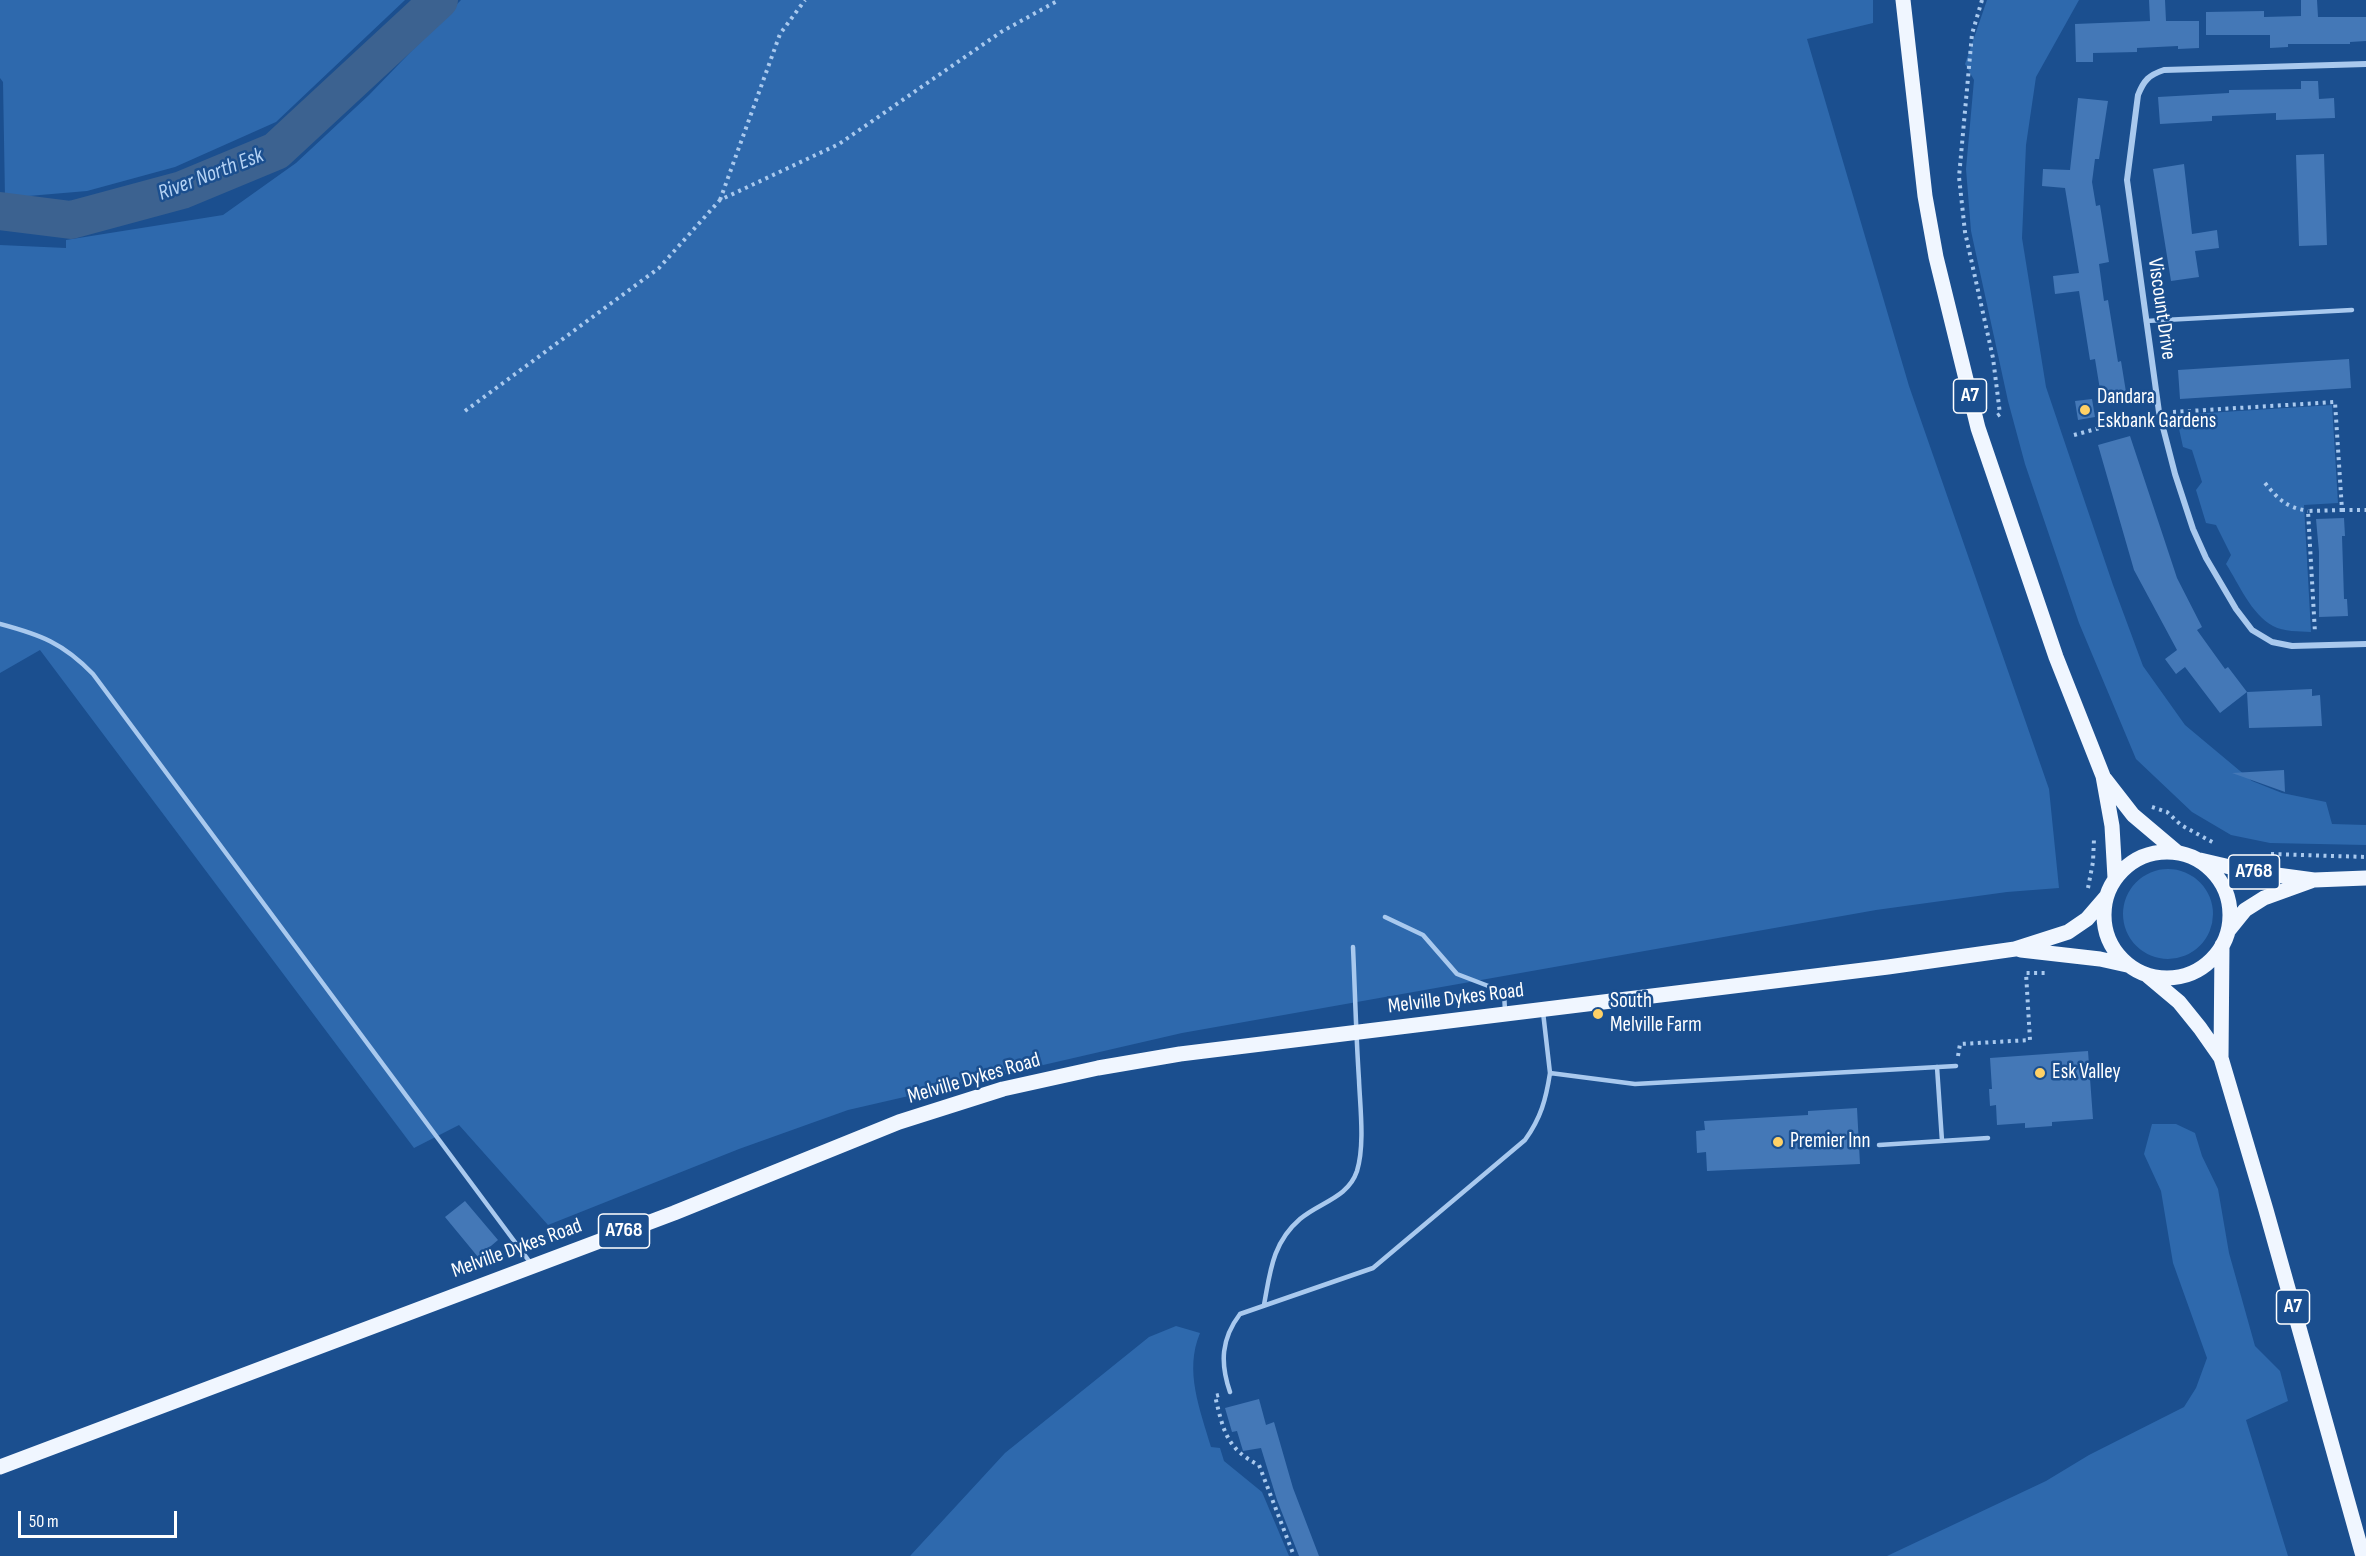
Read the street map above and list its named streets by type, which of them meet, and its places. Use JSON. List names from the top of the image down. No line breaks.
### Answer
{"streets":{"main road":["A7","A768","Melville Dykes Road"],"street":["Viscount Drive"]},"crossings":[["A7","A768"],["A7","Melville Dykes Road"],["A768","Melville Dykes Road"]],"water":["River North Esk"],"places":["Dandara Eskbank Gardens","South Melville Farm","Esk Valley","Premier Inn"],"scale_bar":"50 m"}
